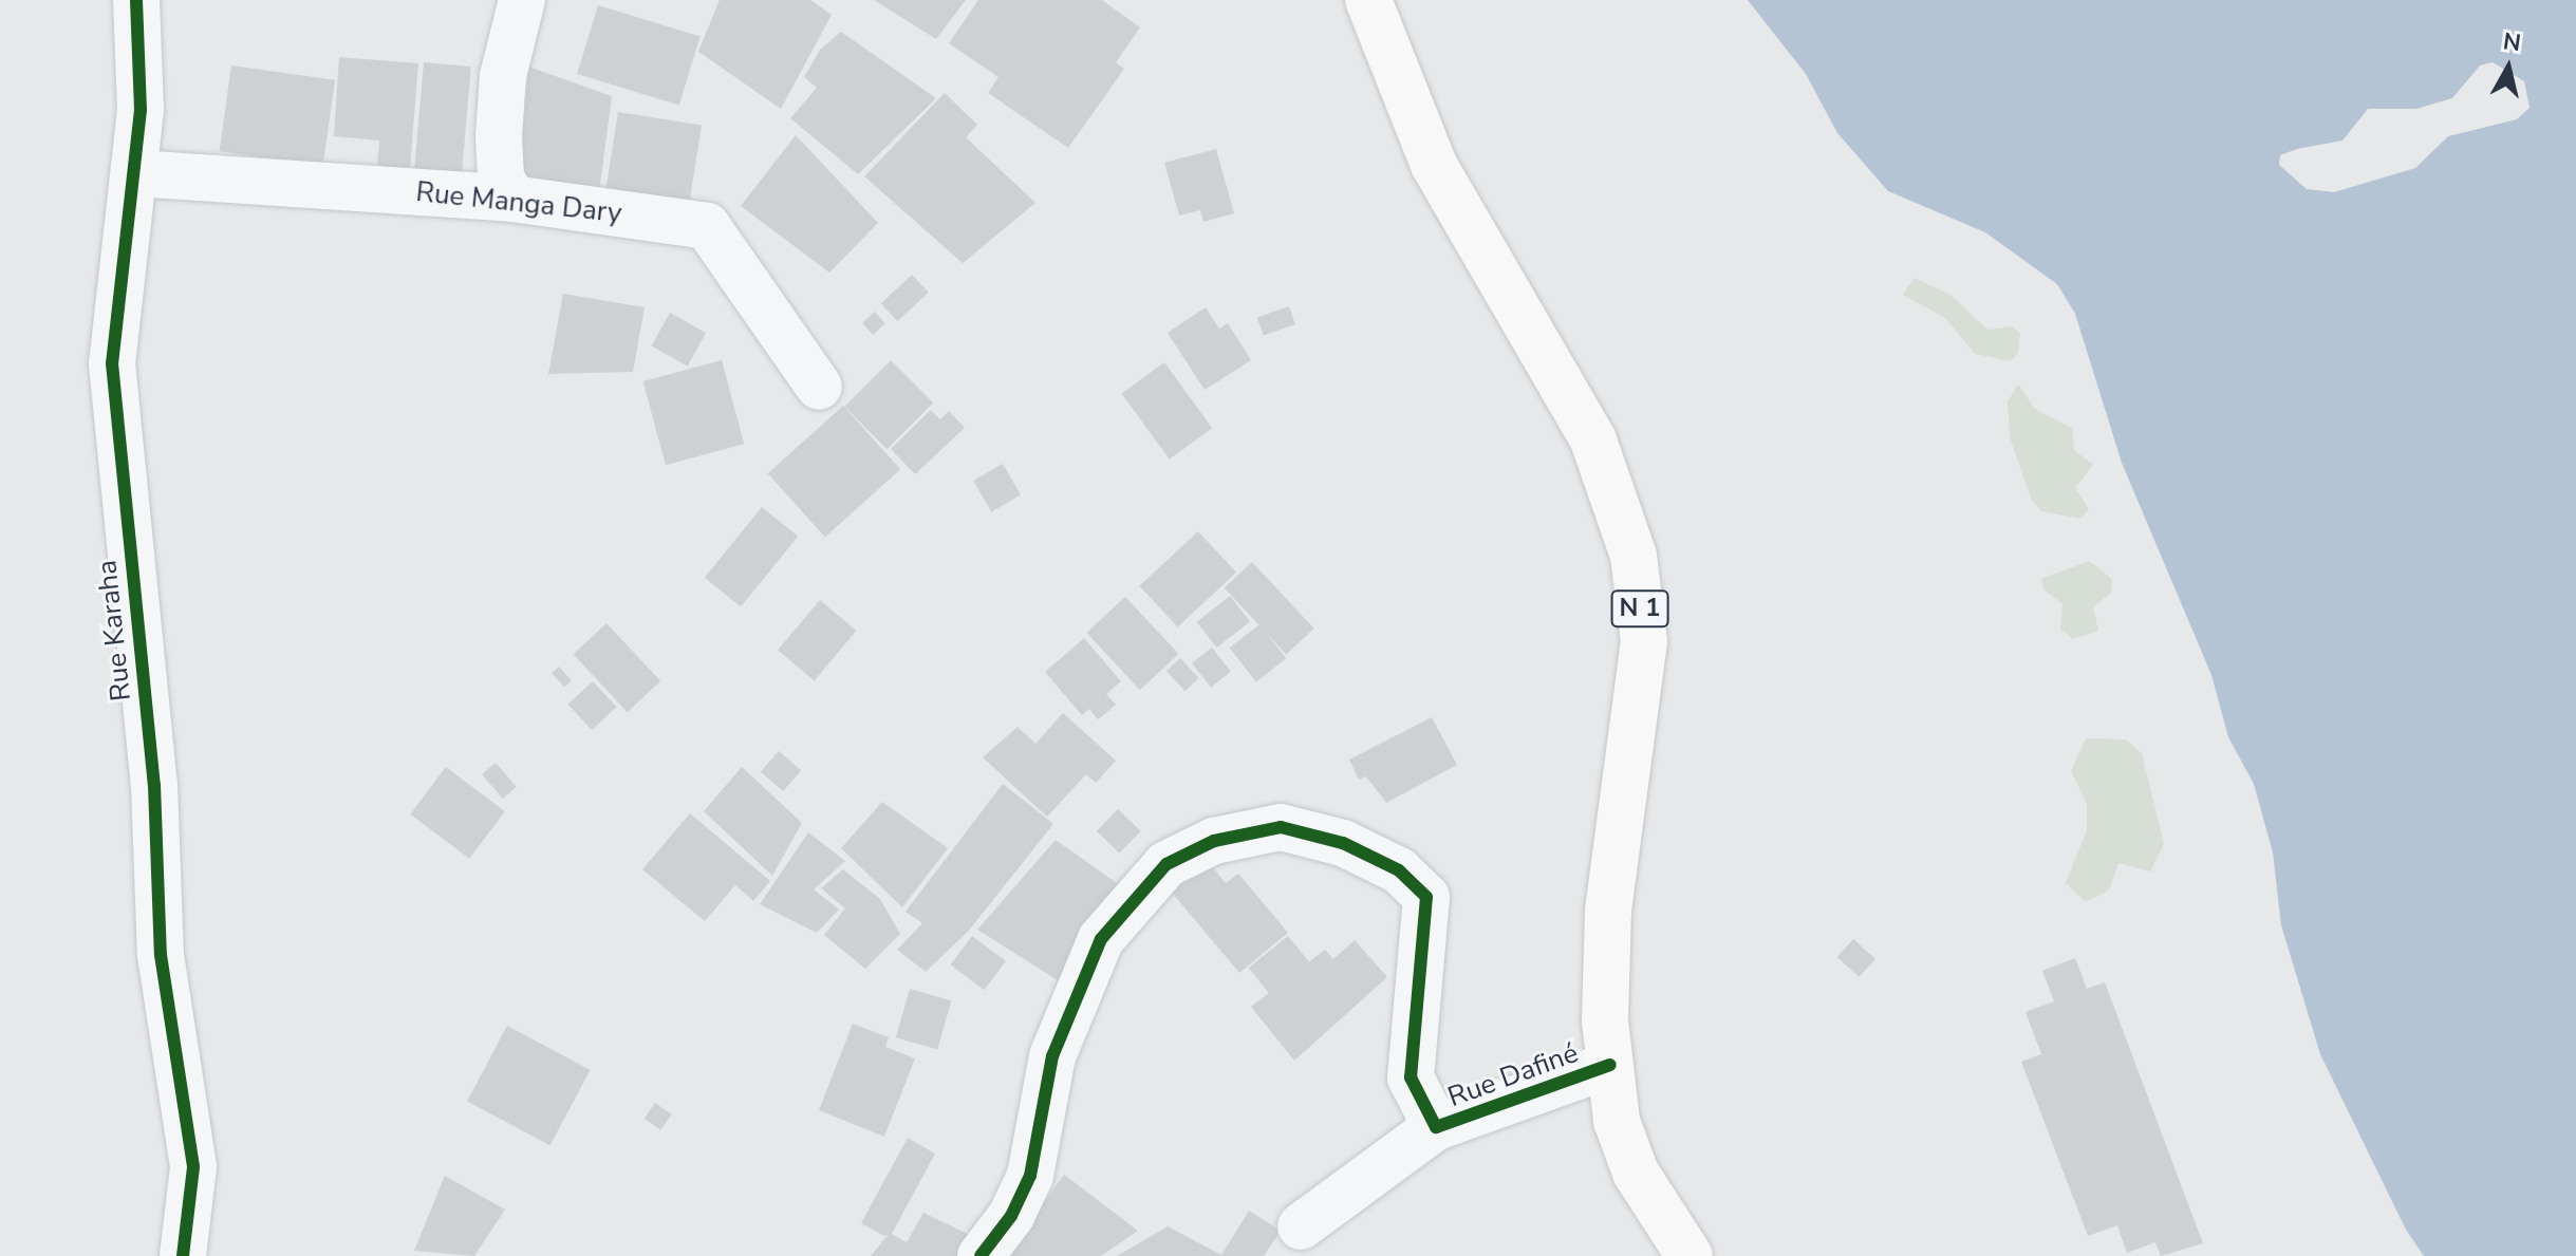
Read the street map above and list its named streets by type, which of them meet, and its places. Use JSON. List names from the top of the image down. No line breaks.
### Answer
{"streets":{"main road":["N 1"],"street":["Rue Manga Dary","Rue Karaha","Rue Dafiné"]},"crossings":[["Rue Manga Dary","Rue Karaha"],["N 1","Rue Dafiné"]],"north":"top"}
